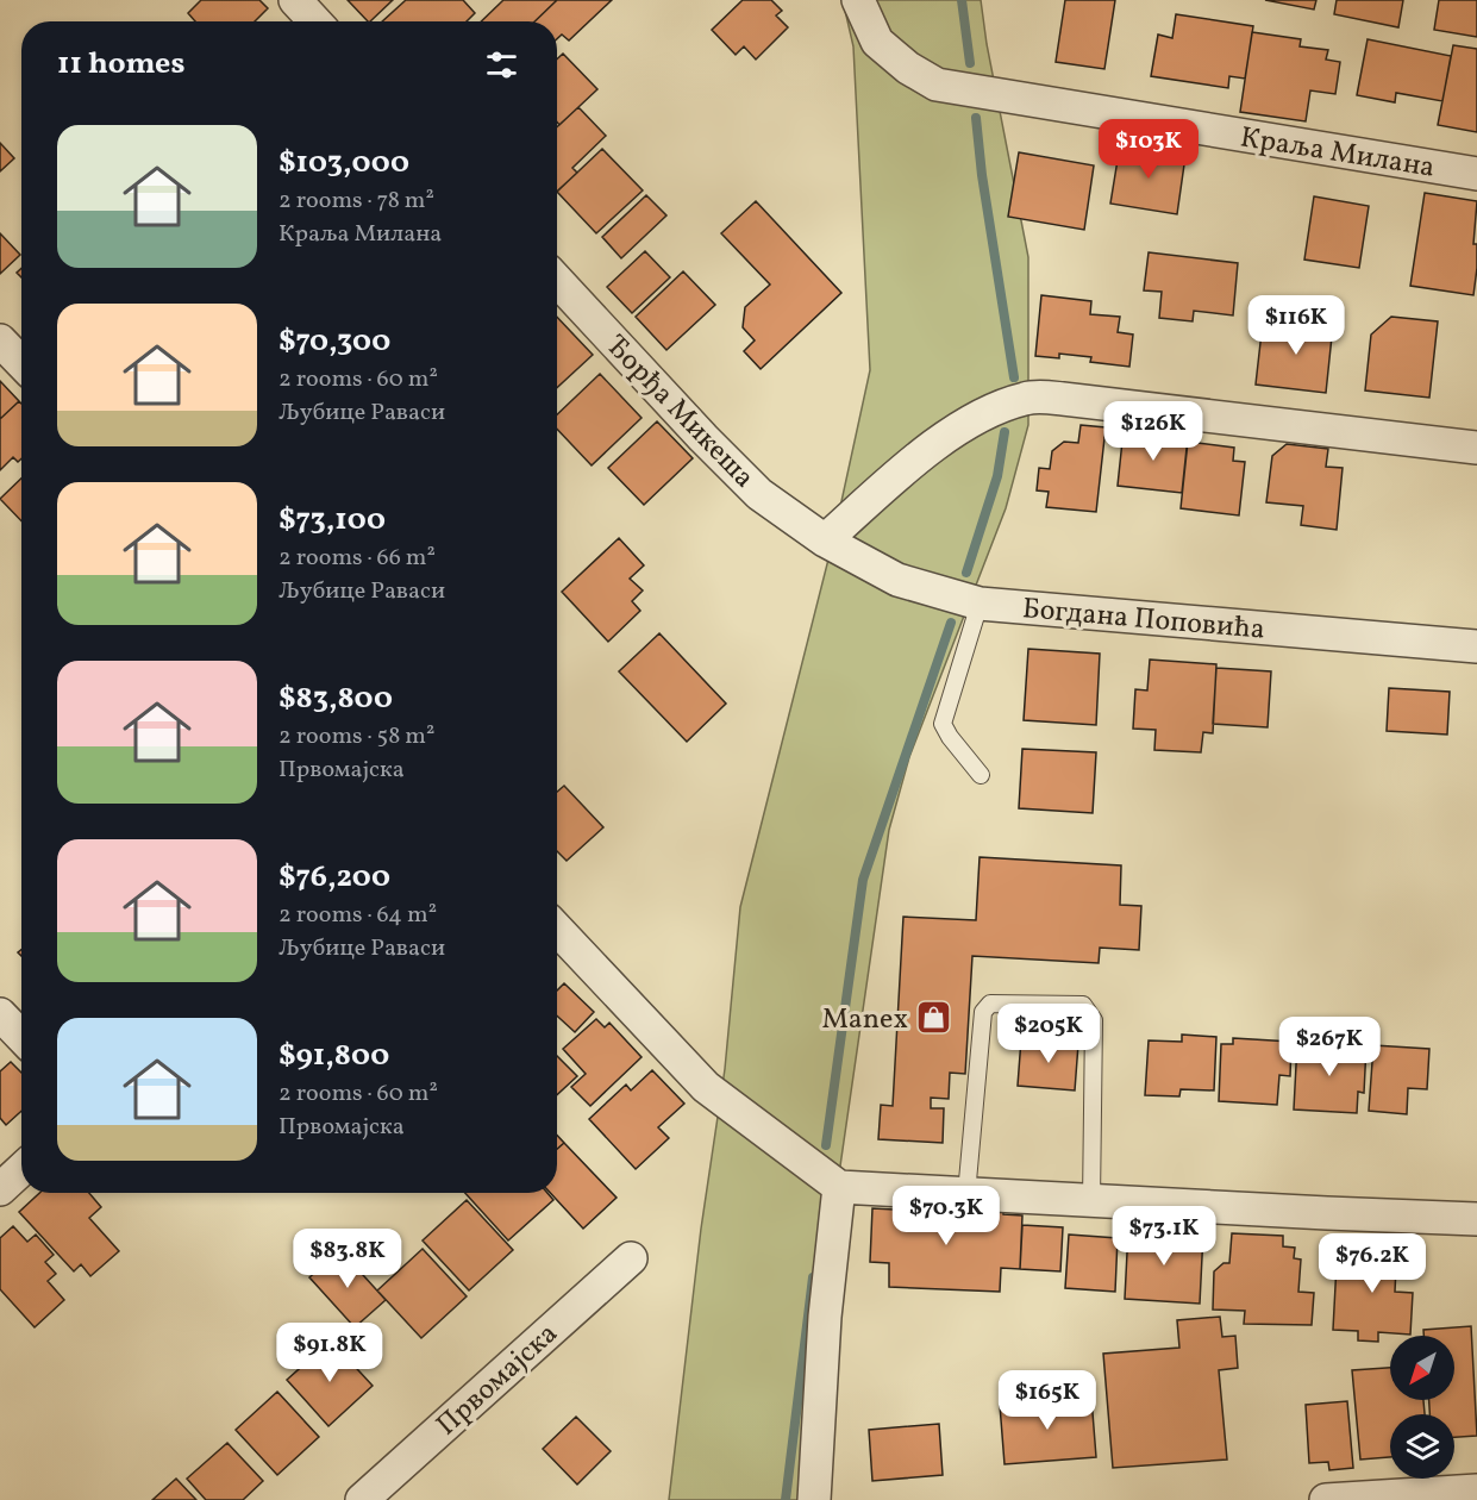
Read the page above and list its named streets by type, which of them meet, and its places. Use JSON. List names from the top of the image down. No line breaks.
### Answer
{"streets":{"street":["Краља Милана","Ђорђа Микеша","Богдана Поповића","Првомајска"]},"crossings":[["Ђорђа Микеша","Богдана Поповића"]],"places":{"shop":["Manex"]},"north":"bottom left","page":{"heading":"11 homes","list":[{"name":"$103,000","note":"2 rooms · 78 m² · Краља Милана"},{"name":"$70,300","note":"2 rooms · 60 m² · Љубице Раваси"},{"name":"$73,100","note":"2 rooms · 66 m² · Љубице Раваси"},{"name":"$83,800","note":"2 rooms · 58 m² · Првомајска"},{"name":"$76,200","note":"2 rooms · 64 m² · Љубице Раваси"},{"name":"$91,800","note":"2 rooms · 60 m² · Првомајска"}],"price":["$103K","$116K","$126K","$205K","$267K","$70.3K","$73.1K","$83.8K","$76.2K","$91.8K","$165K"]}}
